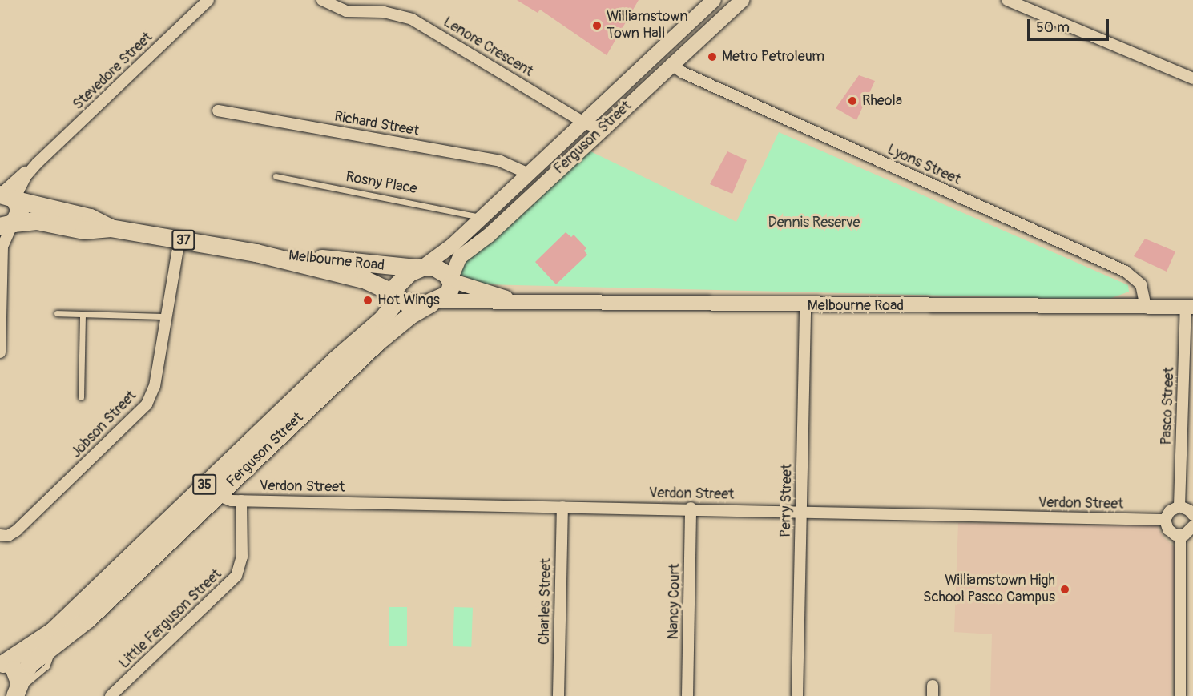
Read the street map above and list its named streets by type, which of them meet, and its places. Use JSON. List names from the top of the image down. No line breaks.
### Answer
{"streets":{"main road":["Ferguson Street","37","Melbourne Road","35"],"street":["Lenore Crescent","Stevedore Street","Richard Street","Lyons Street","Pasco Street","Jobson Street","Verdon Street","Perry Street","Charles Street","Nancy Court","Little Ferguson Street"],"lane":["Rosny Place"]},"crossings":[["Lenore Crescent","Ferguson Street"],["Stevedore Street","Melbourne Road"],["Richard Street","Ferguson Street"],["Ferguson Street","Lyons Street"],["Ferguson Street","Rosny Place"],["Ferguson Street","Melbourne Road"],["Ferguson Street","35"],["Ferguson Street","Verdon Street"],["Lyons Street","Melbourne Road"],["Melbourne Road","Pasco Street"],["Melbourne Road","Jobson Street"],["Melbourne Road","35"],["Melbourne Road","Perry Street"],["Verdon Street","Perry Street"],["Verdon Street","Charles Street"],["Verdon Street","Nancy Court"],["Verdon Street","Little Ferguson Street"]],"parks":["Dennis Reserve"],"places":["Williamstown Town Hall","Metro Petroleum","Rheola","Hot Wings","Williamstown High School Pasco Campus"],"scale_bar":"50 m"}
